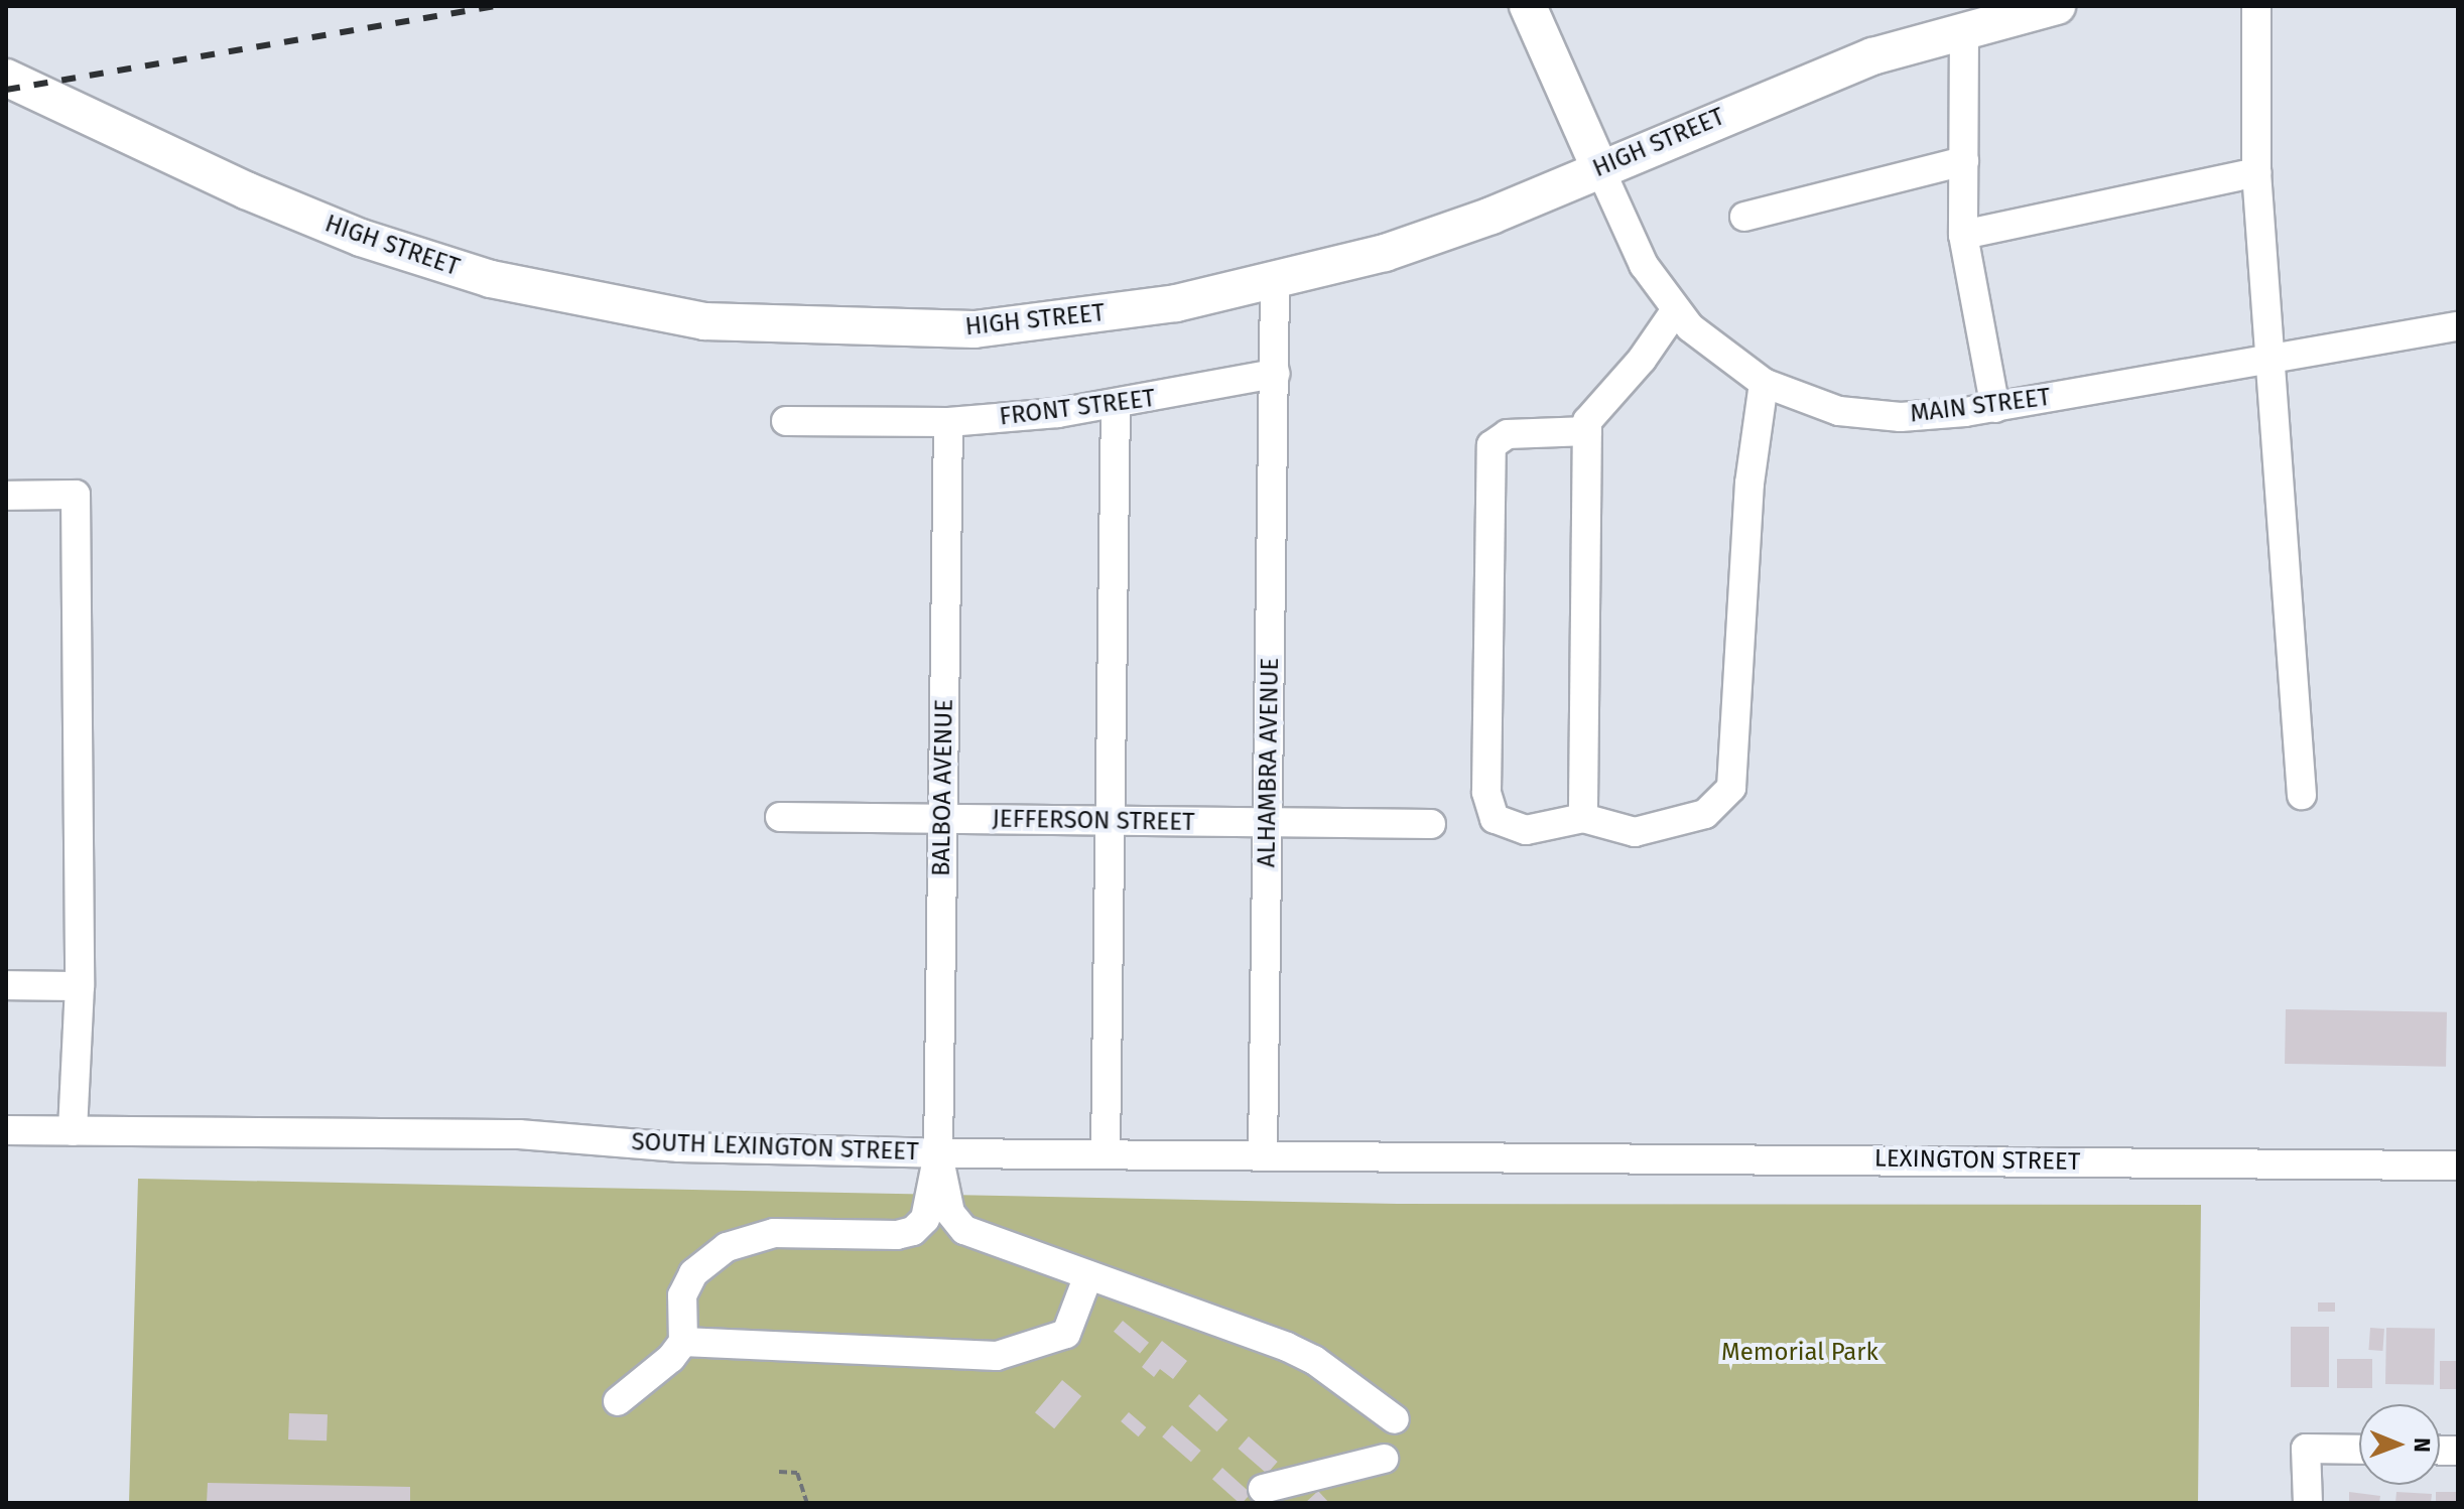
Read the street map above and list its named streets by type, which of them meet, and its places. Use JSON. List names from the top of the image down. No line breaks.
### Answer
{"streets":{"main road":["HIGH STREET","MAIN STREET"],"street":["FRONT STREET","ALHAMBRA AVENUE","BALBOA AVENUE","JEFFERSON STREET","SOUTH LEXINGTON STREET","LEXINGTON STREET"]},"crossings":[["HIGH STREET","MAIN STREET"],["FRONT STREET","ALHAMBRA AVENUE"],["FRONT STREET","BALBOA AVENUE"],["ALHAMBRA AVENUE","JEFFERSON STREET"],["ALHAMBRA AVENUE","SOUTH LEXINGTON STREET"],["BALBOA AVENUE","JEFFERSON STREET"],["BALBOA AVENUE","SOUTH LEXINGTON STREET"],["SOUTH LEXINGTON STREET","LEXINGTON STREET"]],"parks":["Memorial Park"],"north":"right"}
